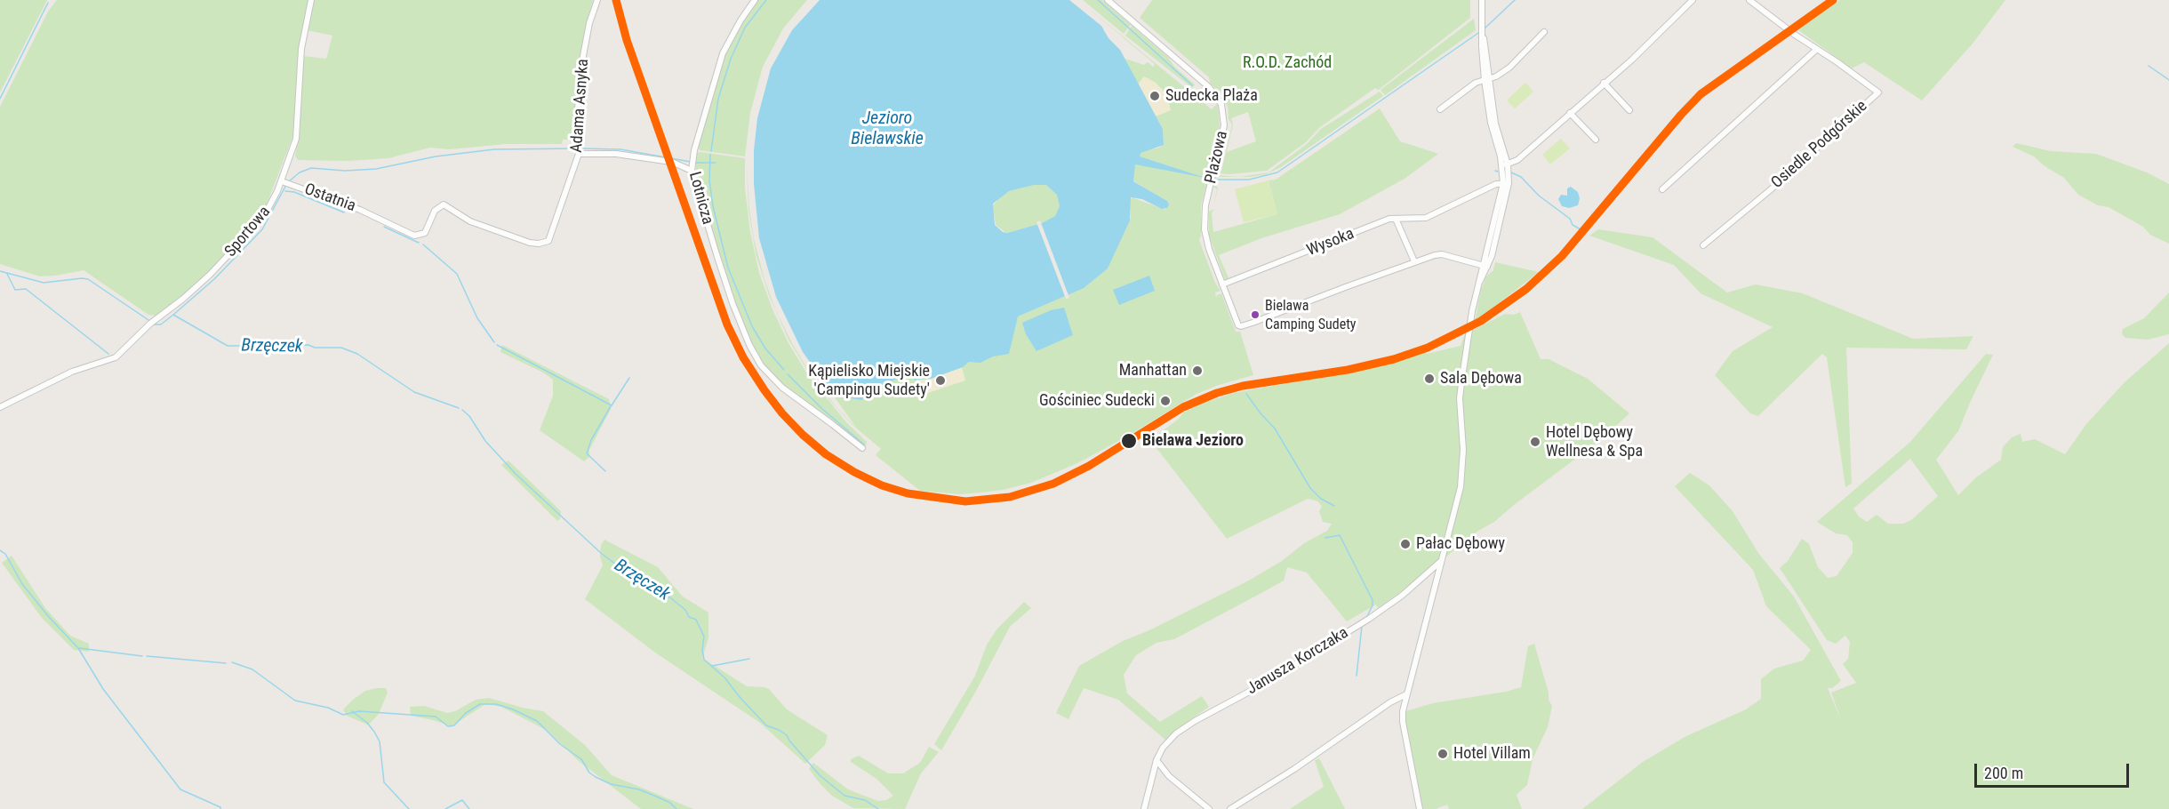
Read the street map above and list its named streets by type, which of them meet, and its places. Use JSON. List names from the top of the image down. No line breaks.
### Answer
{"streets":{"street":["Adama Asnyka","Osiedle Podgórskie","Plażowa","Ostatnia","Lotnicza","Sportowa","Wysoka","Janusza Korczaka"]},"crossings":[["Adama Asnyka","Ostatnia"],["Plażowa","Wysoka"],["Ostatnia","Sportowa"]],"water":["Jezioro Bielawskie","Brzęczek"],"parks":["R.O.D. Zachód"],"places":["Sudecka Plaża","Bielawa Camping Sudety","Manhattan","Sala Dębowa","Kąpielisko Miejskie 'Campingu Sudety'","Gościniec Sudecki","Bielawa Jezioro","Hotel Dębowy Wellnesa & Spa","Pałac Dębowy","Hotel Villam"],"scale_bar":"200 m"}
